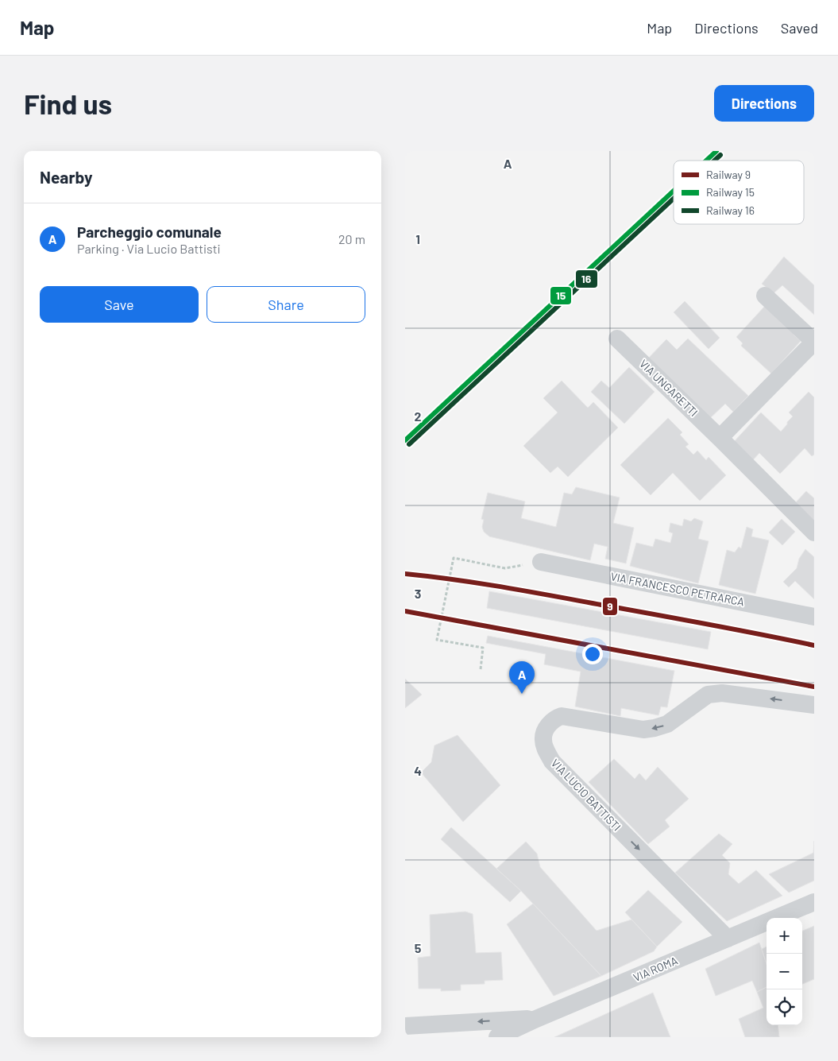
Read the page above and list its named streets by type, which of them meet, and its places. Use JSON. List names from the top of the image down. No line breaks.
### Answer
{"streets":{"street":["VIA UNGARETTI","VIA FRANCESCO PETRARCA","VIA LUCIO BATTISTI","VIA ROMA"]},"crossings":[["VIA LUCIO BATTISTI","VIA ROMA"]],"lines":["rail line 15","rail line 16","rail line 9"],"legend":["Railway 9","Railway 15","Railway 16"],"page":{"header":"Map","nav":["Map","Directions","Saved"],"buttons":["Directions",["Save","Share"]],"title":"Find us","heading":"Nearby","list":[{"mark":"A","name":"Parcheggio comunale","note":"Parking · Via Lucio Battisti","value":"20 m"}],"pins":"A","map_buttons":["+","−"]},"grid":{"columns":["A"],"rows":["1","2","3","4","5"]}}
